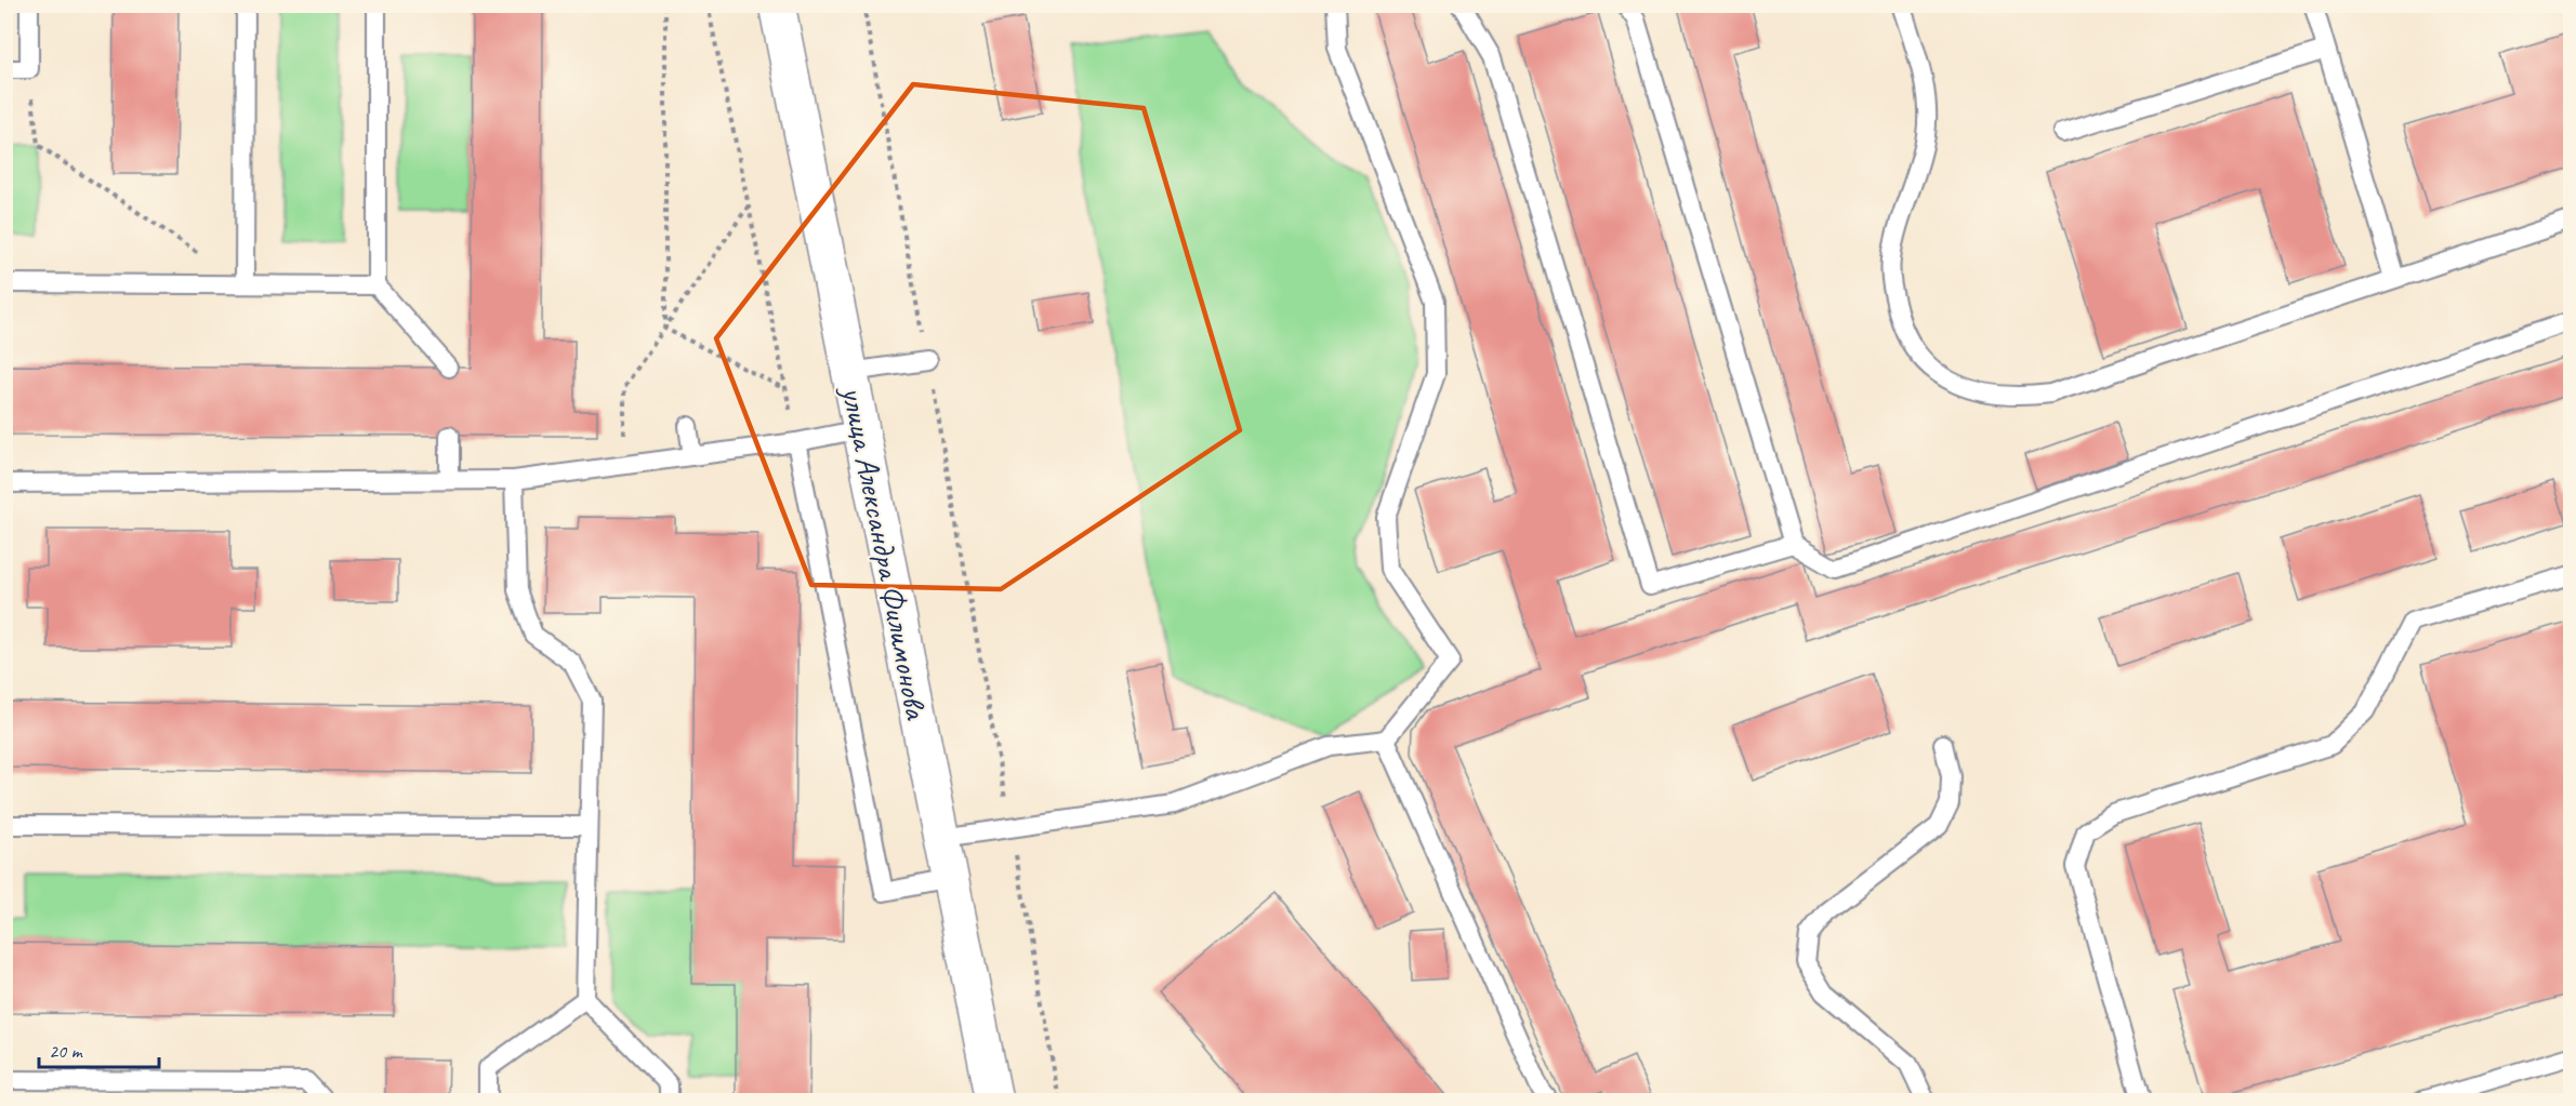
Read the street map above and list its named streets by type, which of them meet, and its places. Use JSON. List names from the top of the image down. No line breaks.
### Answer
{"streets":{"main road":["улица Александра Филимонова"]},"scale_bar":"20 m"}
